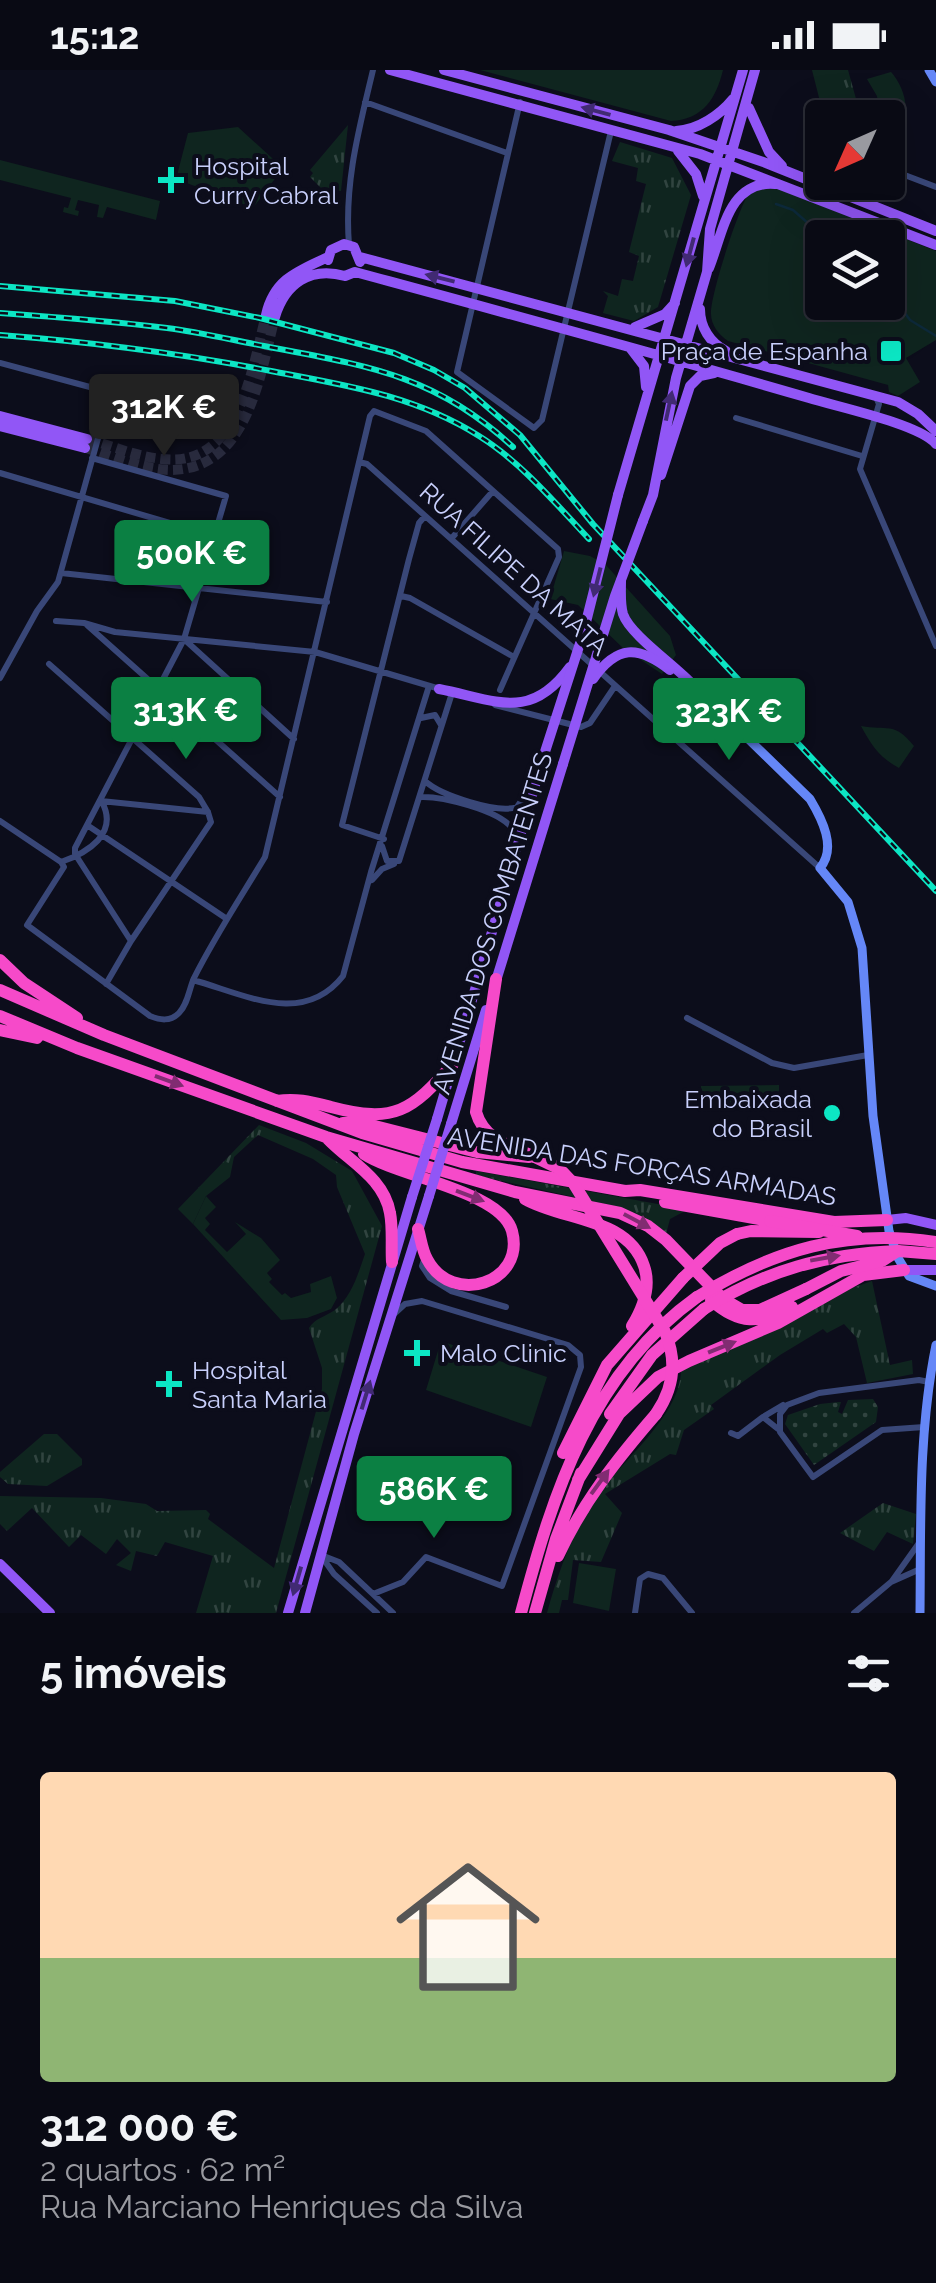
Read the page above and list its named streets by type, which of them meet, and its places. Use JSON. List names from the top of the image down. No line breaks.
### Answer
{"streets":{"highway":["AVENIDA DAS FORÇAS ARMADAS"],"main road":["AVENIDA DOS COMBATENTES"],"street":["RUA FILIPE DA MATA"]},"places":{"health":["Hospital Curry Cabral","Malo Clinic","Hospital Santa Maria"],"transit":["Praça de Espanha"],"other":["Embaixada do Brasil"]},"north":"bottom left","page":{"status":"15:12","price":["312K €","500K €","313K €","323K €","586K €"],"heading":"5 imóveis","list":[{"name":"312 000 €","note":"2 quartos · 62 m² · Rua Marciano Henriques da Silva"}]}}
